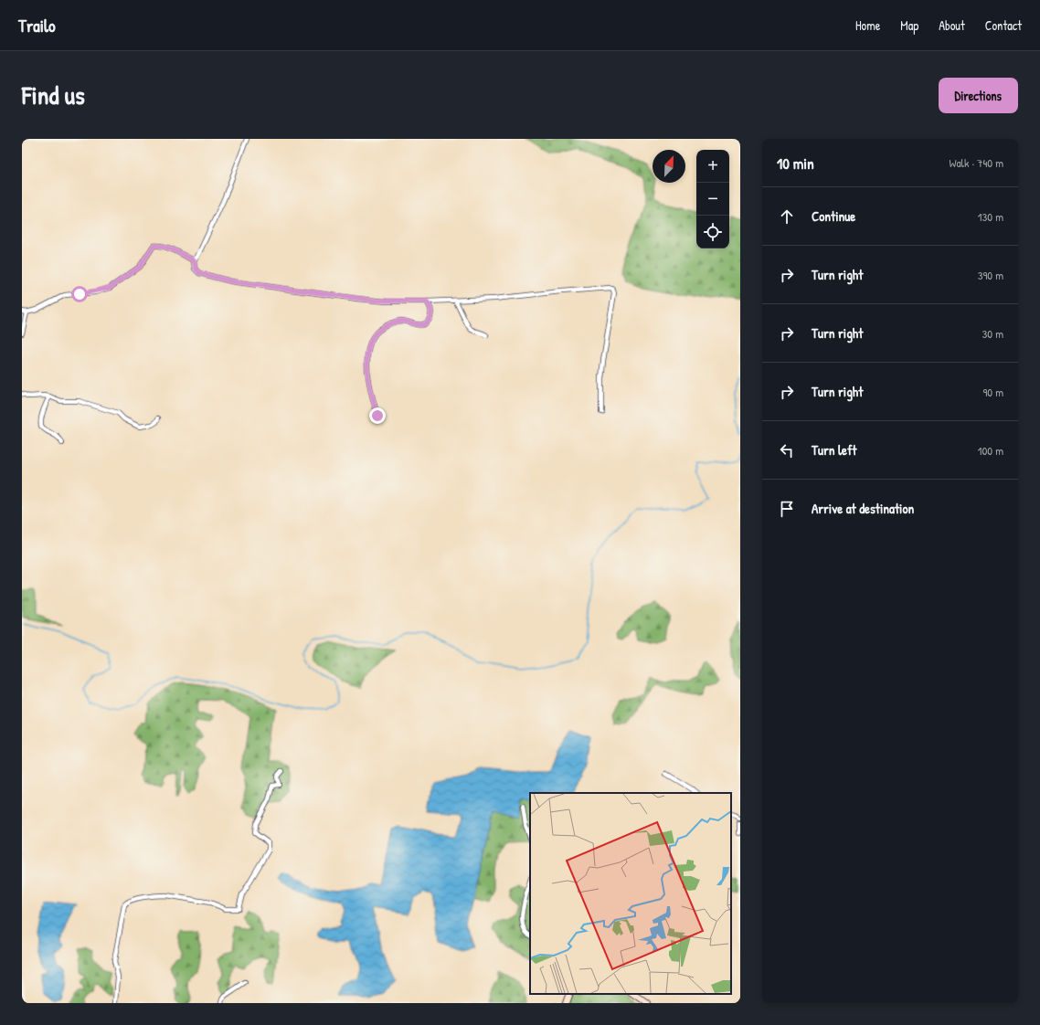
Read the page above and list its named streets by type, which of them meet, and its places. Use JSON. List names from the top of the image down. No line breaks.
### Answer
{"north":"top right","page":{"header":"Trailo","nav":["Home","Map","About","Contact"],"title":"Find us","buttons":"Directions","heading":["10 min","Walk · 740 m"],"map_buttons":["+","−"],"list":[["Continue","130 m"],["Turn right","390 m"],["Turn right","30 m"],["Turn right","90 m"],["Turn left","100 m"],"Arrive at destination"]}}
